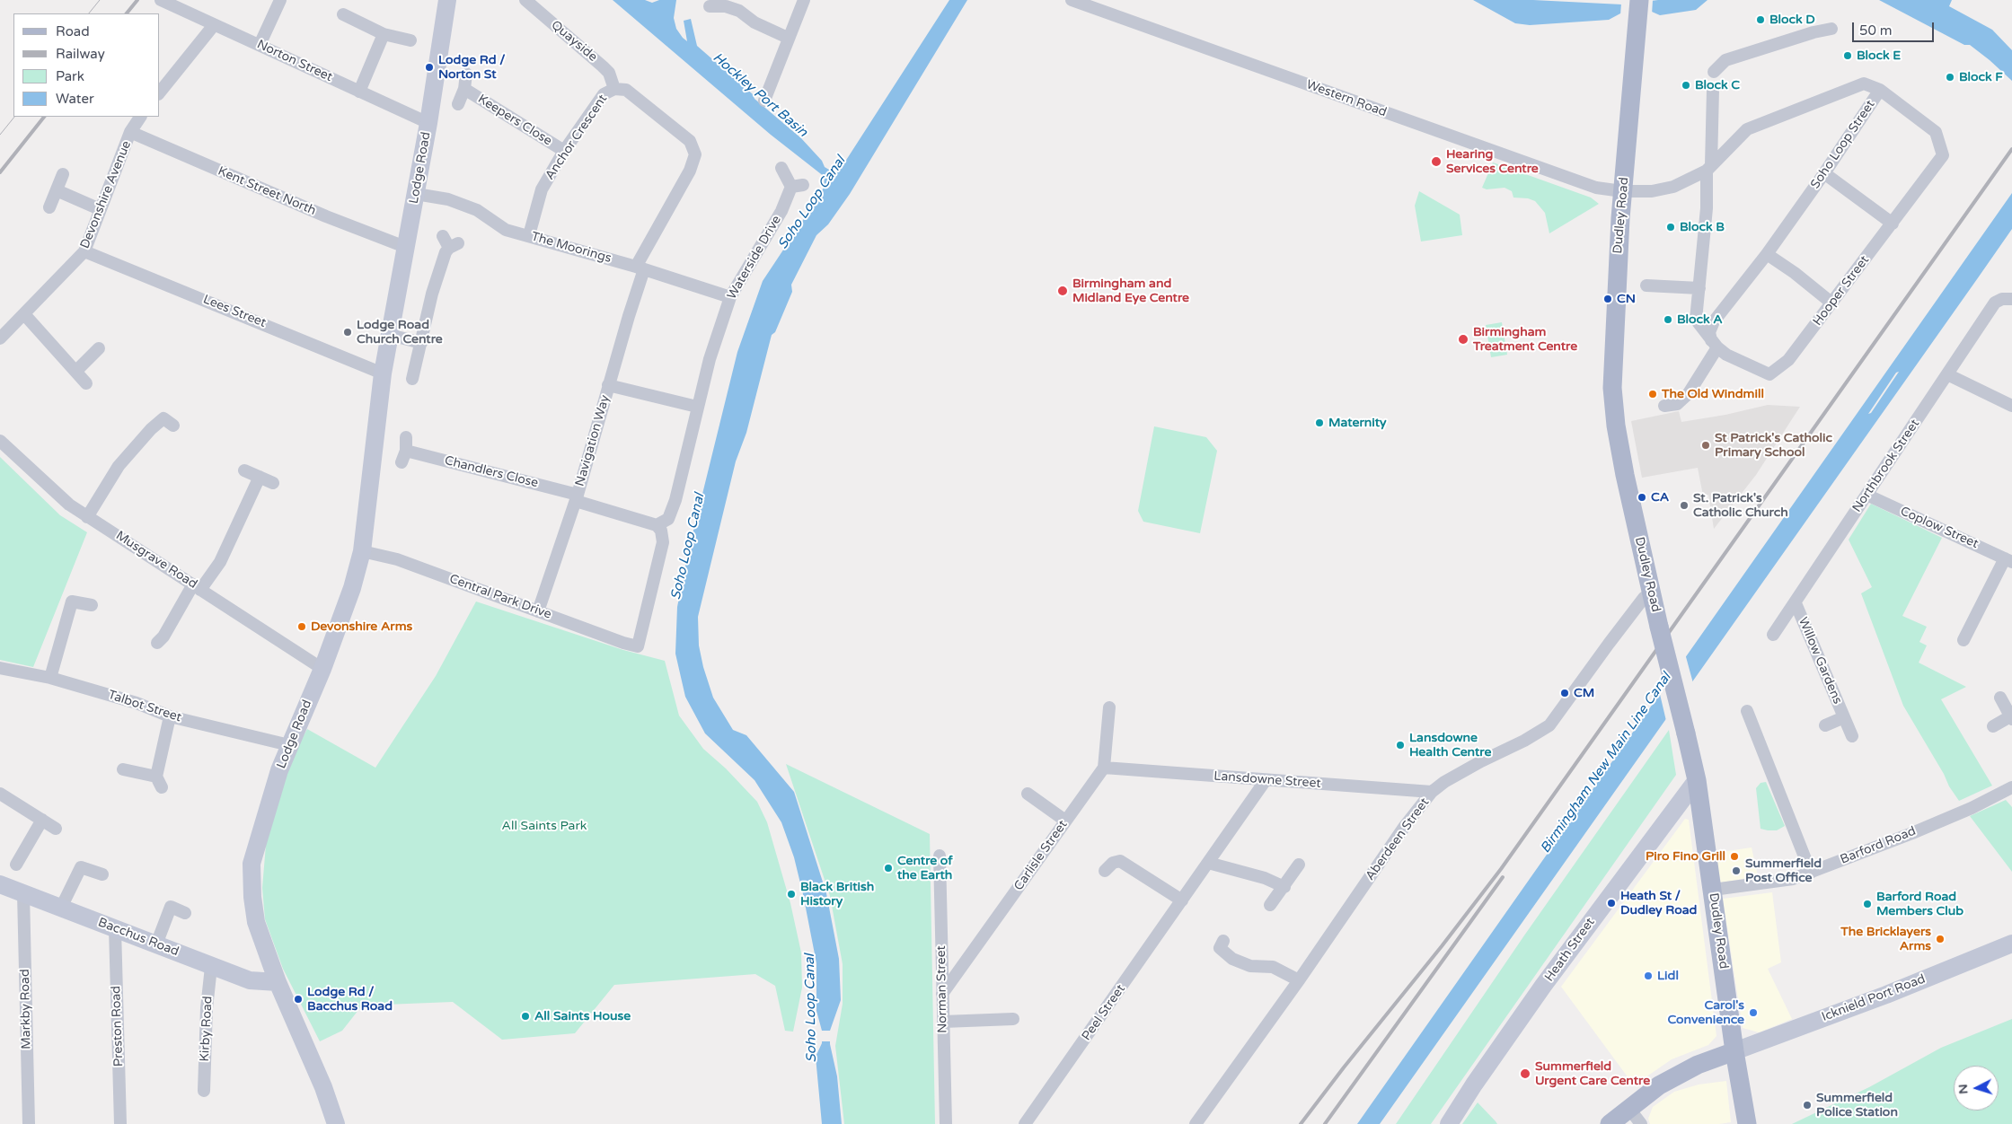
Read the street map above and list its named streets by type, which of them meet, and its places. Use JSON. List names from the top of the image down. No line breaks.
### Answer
{"streets":{"main road":["Dudley Road"],"street":["Quayside","Norton Street","Western Road","Keepers Close","Anchor Crescent","Soho Loop Street","Lodge Road","Kent Street North","Devonshire Avenue","The Moorings","Waterside Drive","Hooper Street","Lees Street","Navigation Way","Northbrook Street","Chandlers Close","Coplow Street","Musgrave Road","Central Park Drive","Willow Gardens","Talbot Street","Lansdowne Street","Aberdeen Street","Barford Road","Carlisle Street","Bacchus Road","Heath Street","Norman Street","Icknield Port Road","Markby Road","Peel Street","Preston Road","Kirby Road"]},"crossings":[["Quayside","Anchor Crescent"],["Norton Street","Lodge Road"],["Western Road","Soho Loop Street"],["Western Road","Dudley Road"],["Western Road","Hooper Street"],["Keepers Close","Anchor Crescent"],["Anchor Crescent","The Moorings"],["Anchor Crescent","Navigation Way"],["Soho Loop Street","Hooper Street"],["Lodge Road","Kent Street North"],["Lodge Road","The Moorings"],["Lodge Road","Lees Street"],["Lodge Road","Musgrave Road"],["Lodge Road","Central Park Drive"],["Lodge Road","Talbot Street"],["Lodge Road","Bacchus Road"],["Kent Street North","Devonshire Avenue"],["Devonshire Avenue","Lees Street"],["Dudley Road","Aberdeen Street"],["Dudley Road","Barford Road"],["Dudley Road","Heath Street"],["Dudley Road","Icknield Port Road"],["The Moorings","Waterside Drive"],["The Moorings","Navigation Way"],["Waterside Drive","Central Park Drive"],["Navigation Way","Chandlers Close"],["Navigation Way","Central Park Drive"],["Northbrook Street","Coplow Street"],["Northbrook Street","Willow Gardens"],["Lansdowne Street","Aberdeen Street"],["Lansdowne Street","Carlisle Street"],["Lansdowne Street","Peel Street"],["Carlisle Street","Norman Street"],["Bacchus Road","Markby Road"],["Bacchus Road","Preston Road"],["Bacchus Road","Kirby Road"]],"water":["Hockley Port Basin","Soho Loop Canal","Birmingham New Main Line Canal"],"parks":["All Saints Park"],"places":["Block D","Block E","Lodge Rd / Norton St","Block F","Block C","Hearing Services Centre","Block B","Birmingham and Midland Eye Centre","CN","Block A","Lodge Road Church Centre","Birmingham Treatment Centre","The Old Windmill","Maternity","St Patrick's Catholic Primary School","CA","St. Patrick's Catholic Church","Devonshire Arms","CM","Lansdowne Health Centre","Piro Fino Grill","Centre of the Earth","Summerfield Post Office","Black British History","Heath St / Dudley Road","Barford Road Members Club","The Bricklayers Arms","Lidl","Lodge Rd / Bacchus Road","Carol's Convenience","All Saints House","Summerfield Urgent Care Centre","Summerfield Police Station"],"legend":["Road","Railway","Park","Water"],"scale_bar":"50 m","north":"left"}
